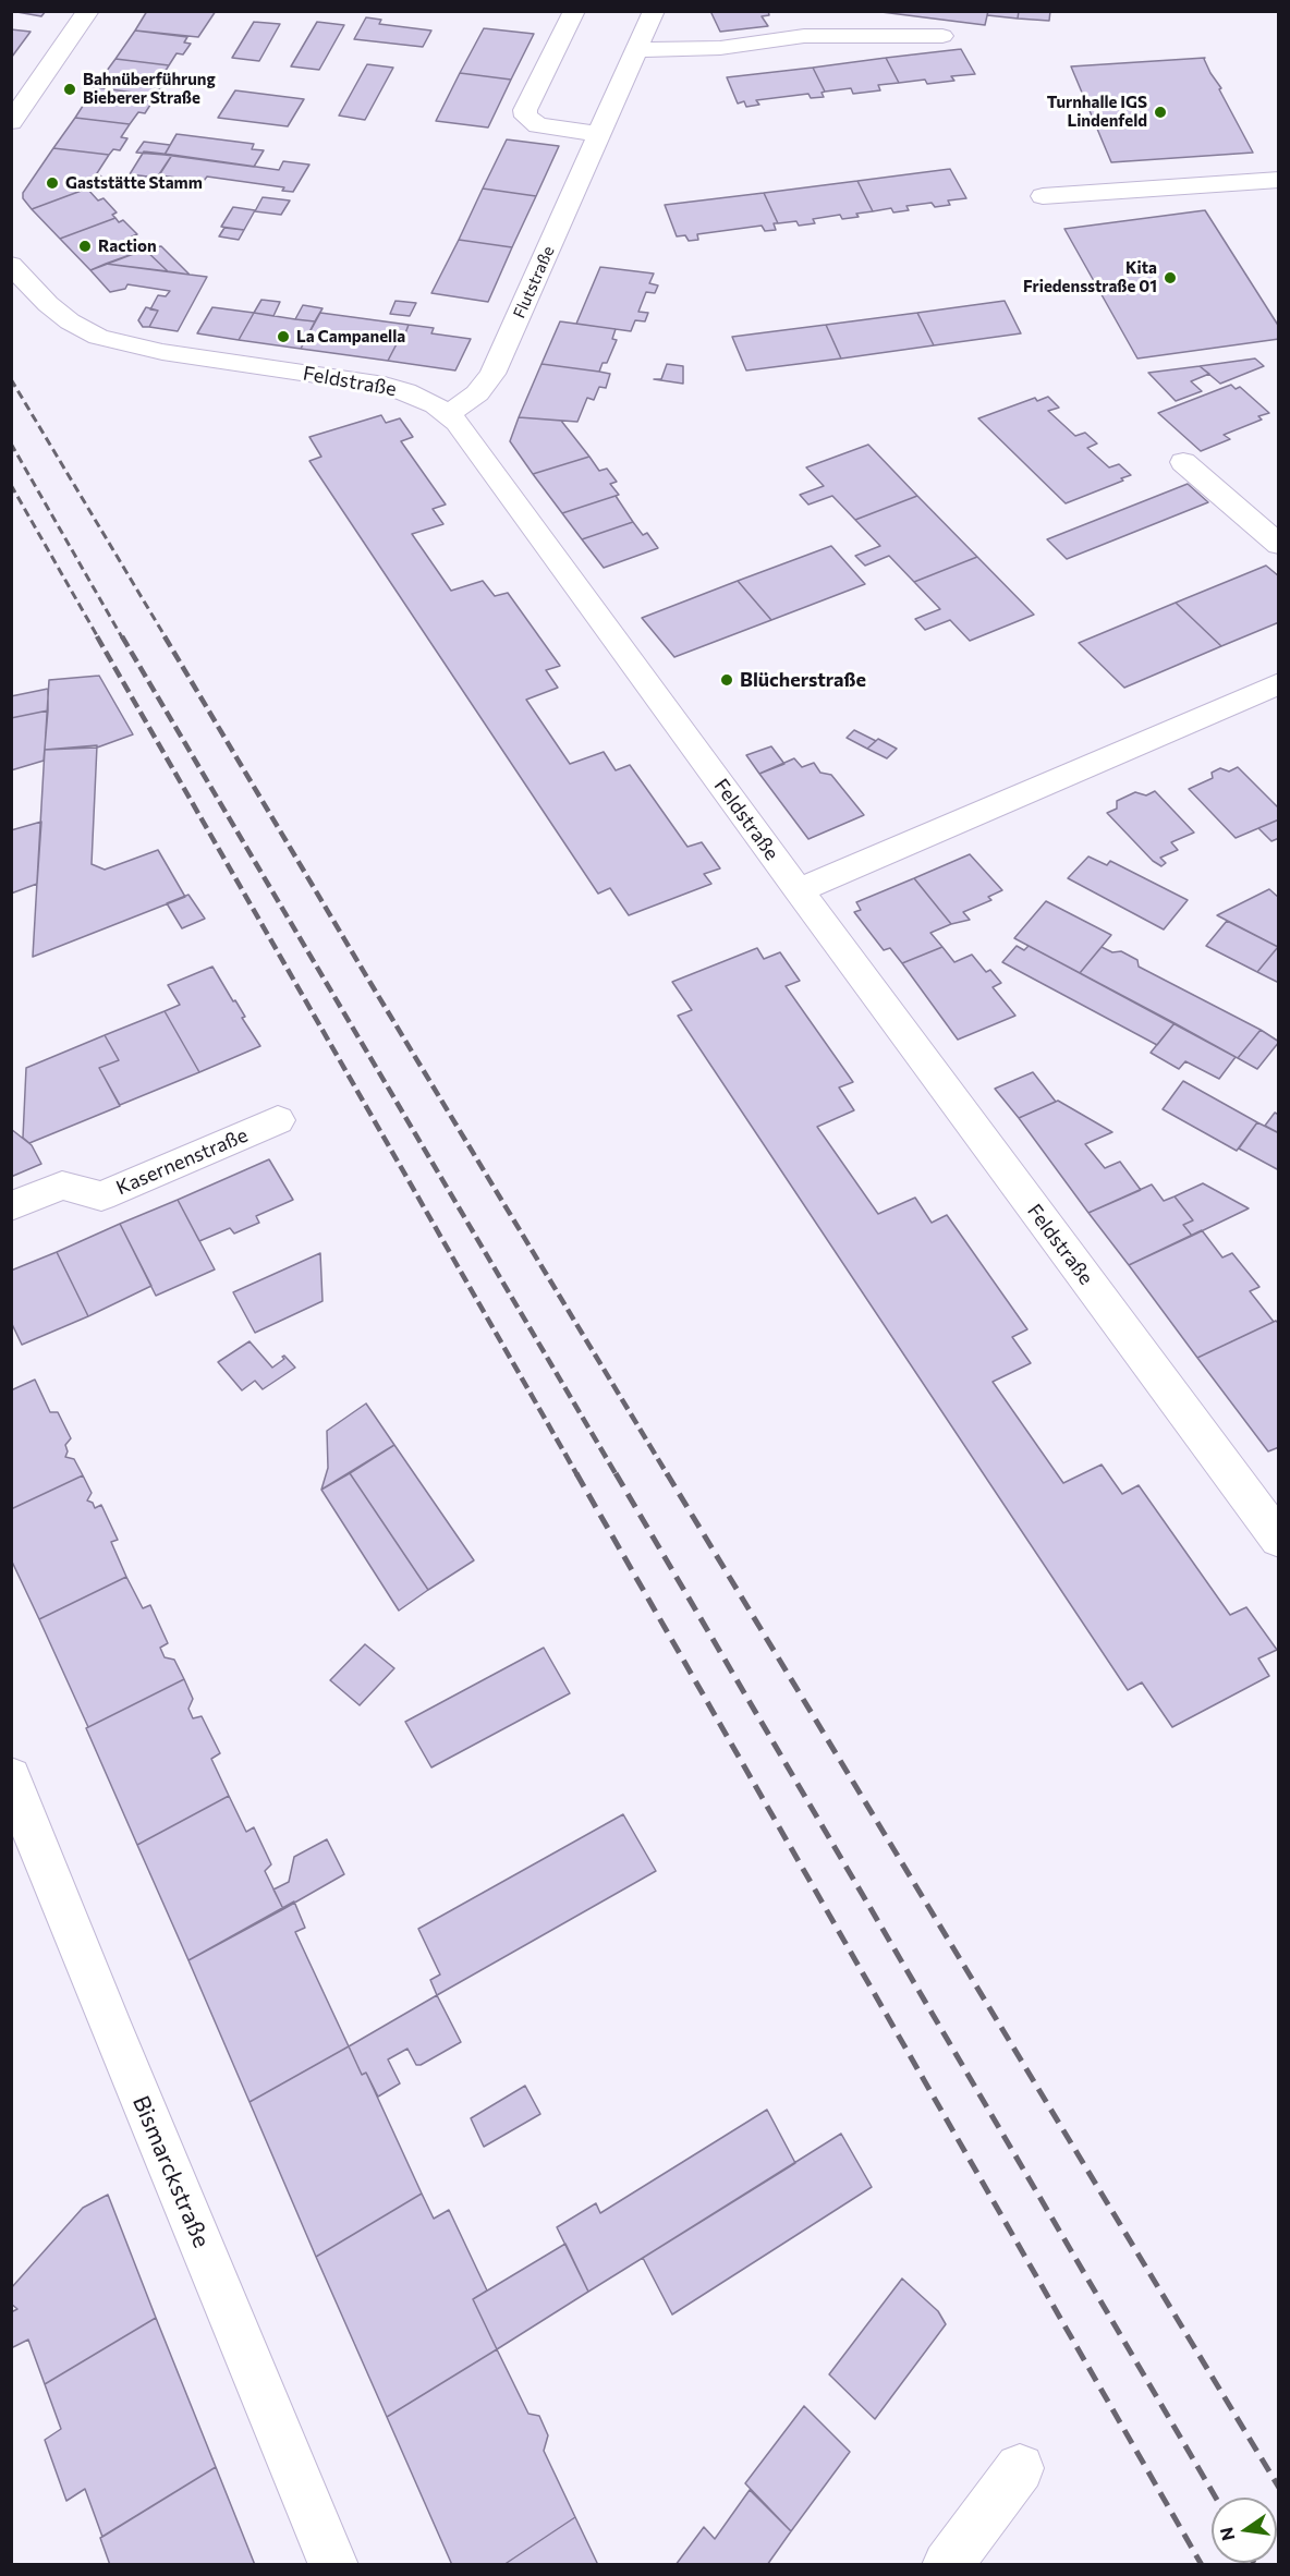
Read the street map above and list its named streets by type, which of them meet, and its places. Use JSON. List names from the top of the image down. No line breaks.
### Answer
{"streets":{"street":["Flutstraße","Feldstraße","Kasernenstraße","Bismarckstraße"]},"crossings":[["Flutstraße","Feldstraße"]],"places":["Bahnüberführung Bieberer Straße","Turnhalle IGS Lindenfeld","Gaststätte Stamm","Raction","Kita Friedensstraße 01","La Campanella","Blücherstraße"],"north":"left"}
